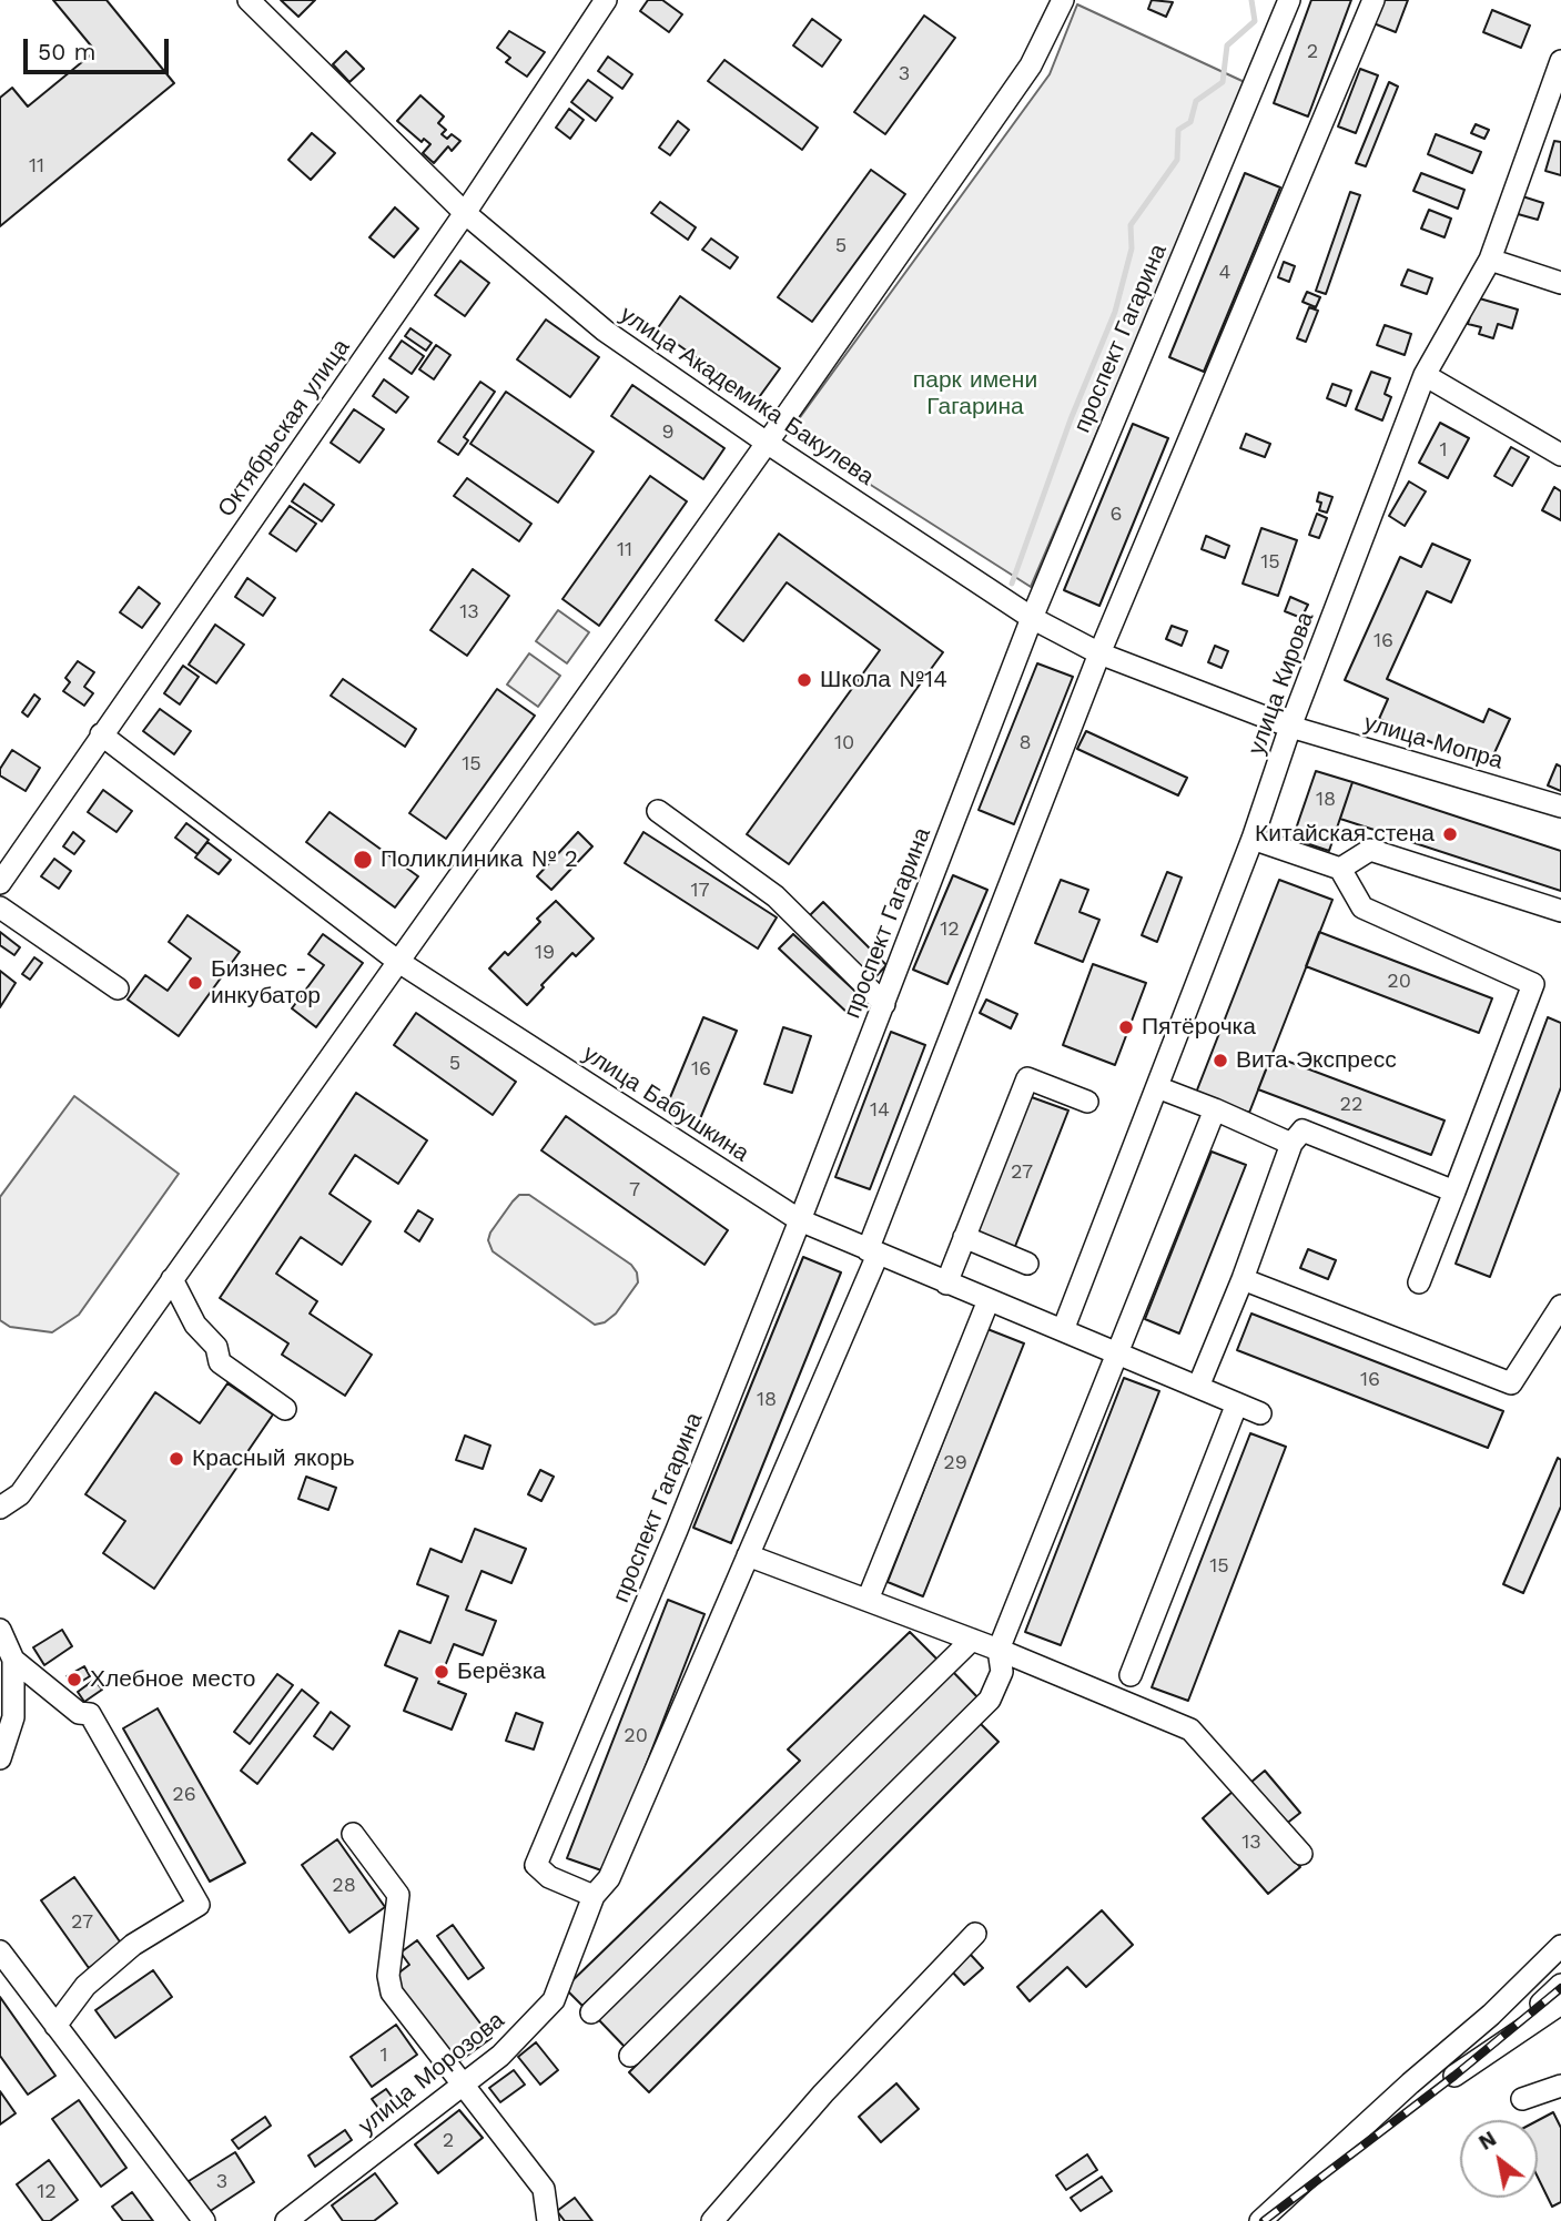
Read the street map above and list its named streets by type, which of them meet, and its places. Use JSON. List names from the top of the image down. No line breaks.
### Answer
{"streets":{"street":["проспект Гагарина","улица Академика Бакулева","Октябрьская улица","улица Кирова","улица Мопра","улица Бабушкина","улица Морозова"]},"crossings":[["проспект Гагарина","улица Академика Бакулева"],["проспект Гагарина","улица Бабушкина"],["проспект Гагарина","улица Морозова"],["улица Академика Бакулева","Октябрьская улица"],["улица Академика Бакулева","улица Кирова"],["улица Академика Бакулева","улица Мопра"],["улица Академика Бакулева","улица Морозова"],["Октябрьская улица","улица Бабушкина"],["улица Кирова","улица Мопра"],["улица Кирова","улица Бабушкина"],["улица Бабушкина","улица Морозова"]],"parks":["парк имени Гагарина"],"places":["Школа №14","Китайская стена","Поликлиника № 2","Бизнес - инкубатор","Пятёрочка","Вита Экспресс","Красный якорь","Берёзка","Хлебное место"],"house_numbers":["2","3","11","5","4","9","1","6","11","15","13","16","10","8","15","18","17","12","19","20","5","16","22","14","27","7","16","18","29","15","20","26","13","28","27","1","2","3","12"],"scale_bar":"50 m","north":"top left"}
